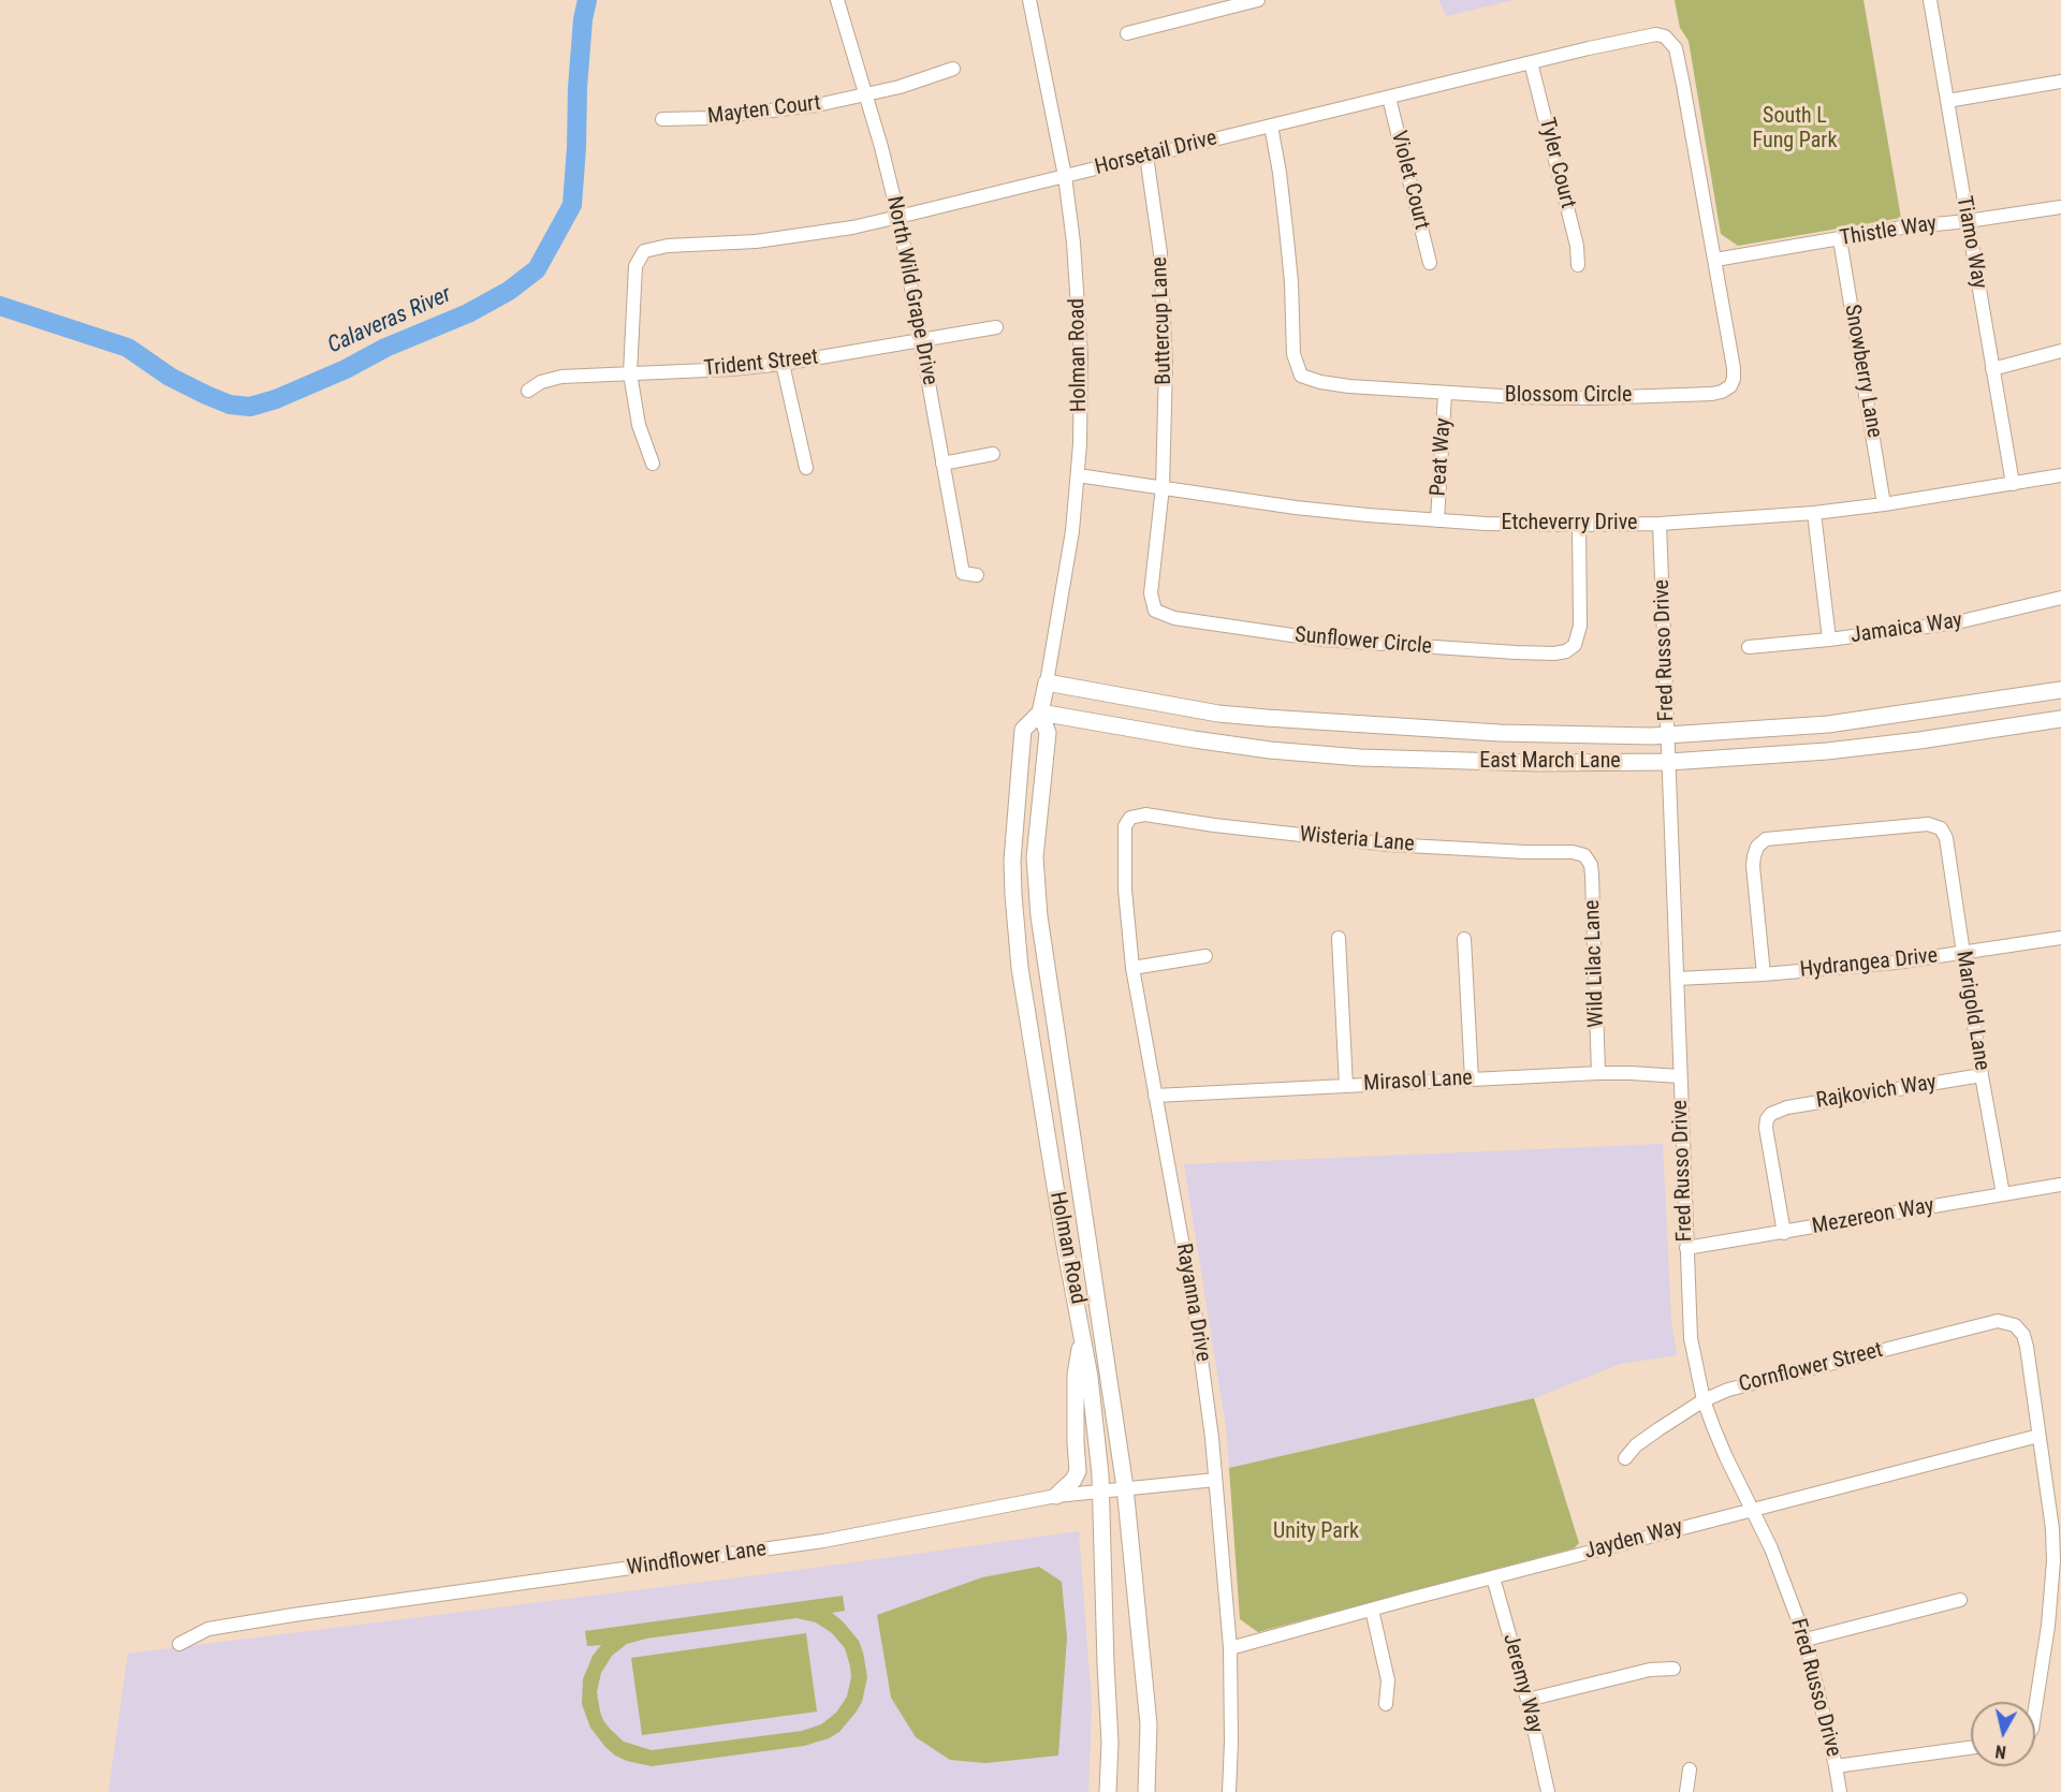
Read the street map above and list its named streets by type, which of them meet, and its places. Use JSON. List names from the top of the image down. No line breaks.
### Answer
{"streets":{"main road":["Holman Road","East March Lane"],"street":["Mayten Court","Horsetail Drive","Tyler Court","Violet Court","Thistle Way","Tiamo Way","North Wild Grape Drive","Buttercup Lane","Trident Street","Snowberry Lane","Blossom Circle","Peat Way","Etcheverry Drive","Jamaica Way","Sunflower Circle","Fred Russo Drive","Wisteria Lane","Wild Lilac Lane","Hydrangea Drive","Marigold Lane","Mirasol Lane","Rajkovich Way","Mezereon Way","Rayanna Drive","Cornflower Street","Jayden Way","Windflower Lane","Jeremy Way"]},"crossings":[["Mayten Court","North Wild Grape Drive"],["Horsetail Drive","Tyler Court"],["Horsetail Drive","Violet Court"],["Horsetail Drive","North Wild Grape Drive"],["Horsetail Drive","Buttercup Lane"],["Horsetail Drive","Holman Road"],["Horsetail Drive","Trident Street"],["Horsetail Drive","Blossom Circle"],["Thistle Way","Tiamo Way"],["Thistle Way","Snowberry Lane"],["Thistle Way","Blossom Circle"],["Tiamo Way","Etcheverry Drive"],["North Wild Grape Drive","Trident Street"],["Buttercup Lane","Etcheverry Drive"],["Buttercup Lane","Sunflower Circle"],["Holman Road","Etcheverry Drive"],["Holman Road","East March Lane"],["Holman Road","Windflower Lane"],["Snowberry Lane","Etcheverry Drive"],["Blossom Circle","Peat Way"],["Peat Way","Etcheverry Drive"],["Etcheverry Drive","Sunflower Circle"],["Etcheverry Drive","Fred Russo Drive"],["Fred Russo Drive","East March Lane"],["Fred Russo Drive","Hydrangea Drive"],["Fred Russo Drive","Mirasol Lane"],["Fred Russo Drive","Mezereon Way"],["Fred Russo Drive","Cornflower Street"],["Fred Russo Drive","Jayden Way"],["Wisteria Lane","Wild Lilac Lane"],["Wisteria Lane","Rayanna Drive"],["Wild Lilac Lane","Mirasol Lane"],["Hydrangea Drive","Marigold Lane"],["Marigold Lane","Rajkovich Way"],["Marigold Lane","Mezereon Way"],["Mirasol Lane","Rayanna Drive"],["Rajkovich Way","Mezereon Way"],["Rayanna Drive","Jayden Way"],["Rayanna Drive","Windflower Lane"],["Cornflower Street","Jayden Way"],["Jayden Way","Jeremy Way"]],"water":["Calaveras River"],"parks":["South L Fung Park","Unity Park"],"north":"bottom"}
